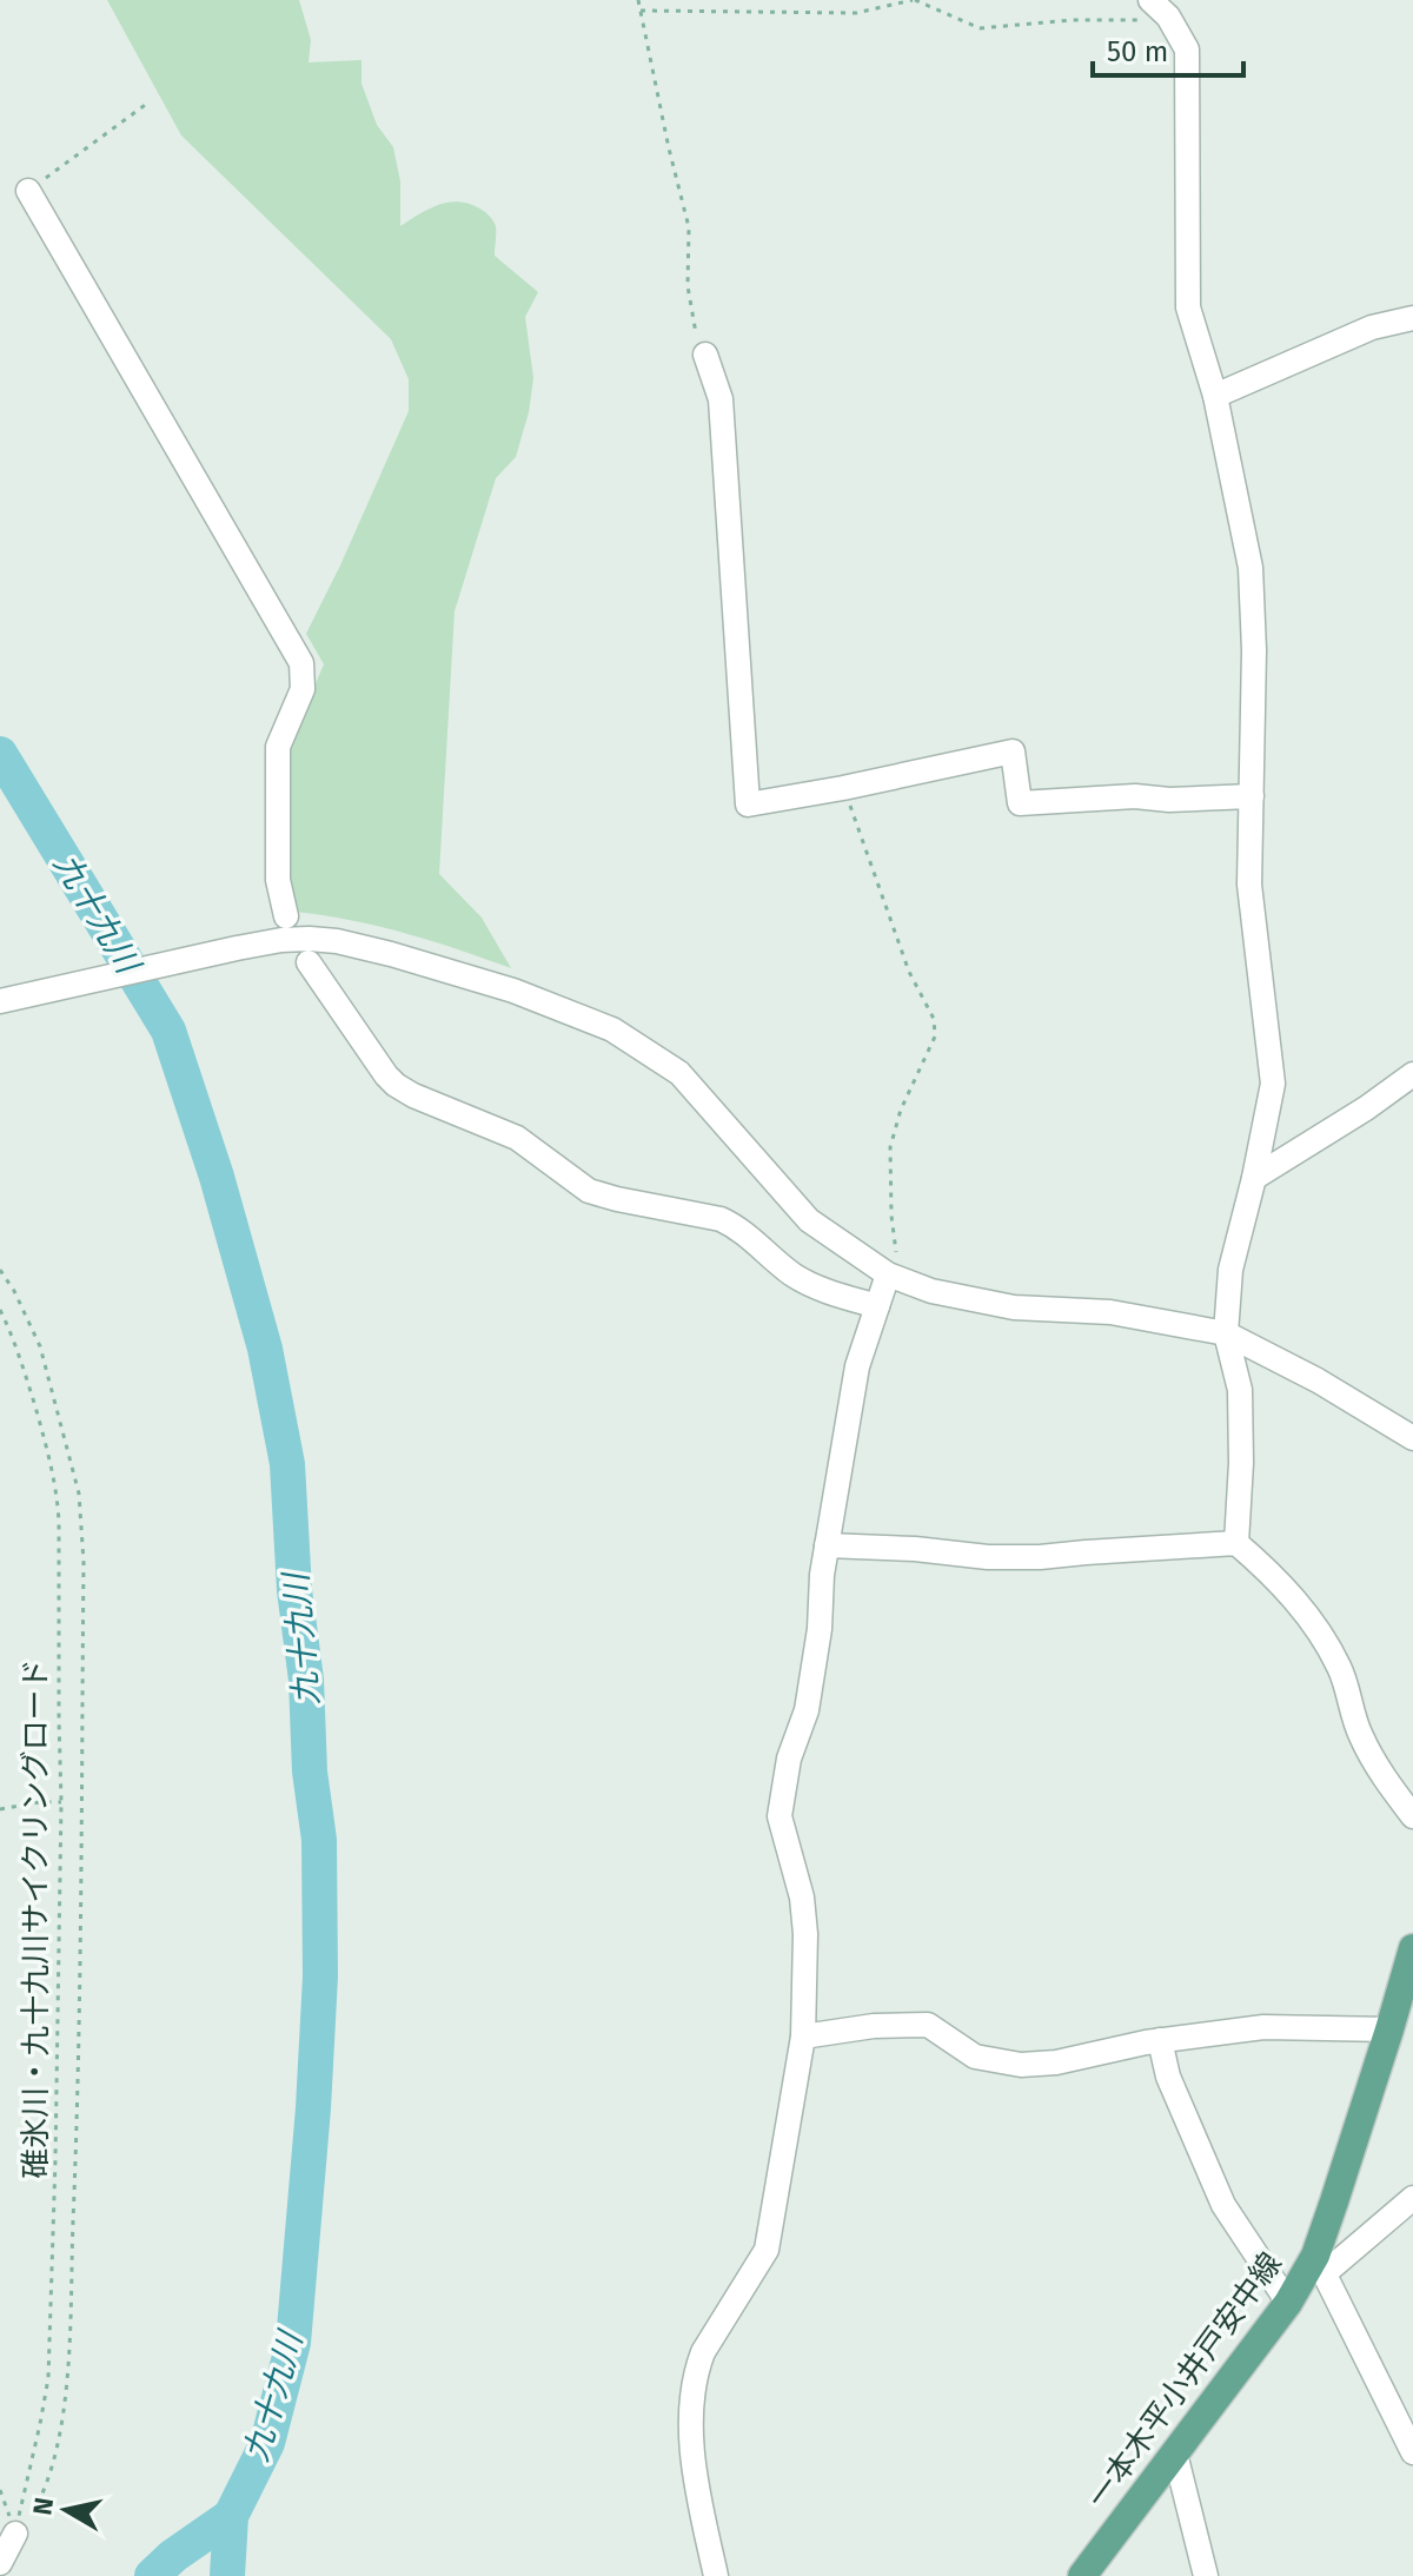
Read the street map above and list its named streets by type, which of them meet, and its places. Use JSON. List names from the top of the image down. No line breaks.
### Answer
{"streets":{"main road":["一本木平小井戸安中線"],"path":["碓氷川・九十九川サイクリングロード"]},"water":["九十九川"],"scale_bar":"50 m","north":"left"}
